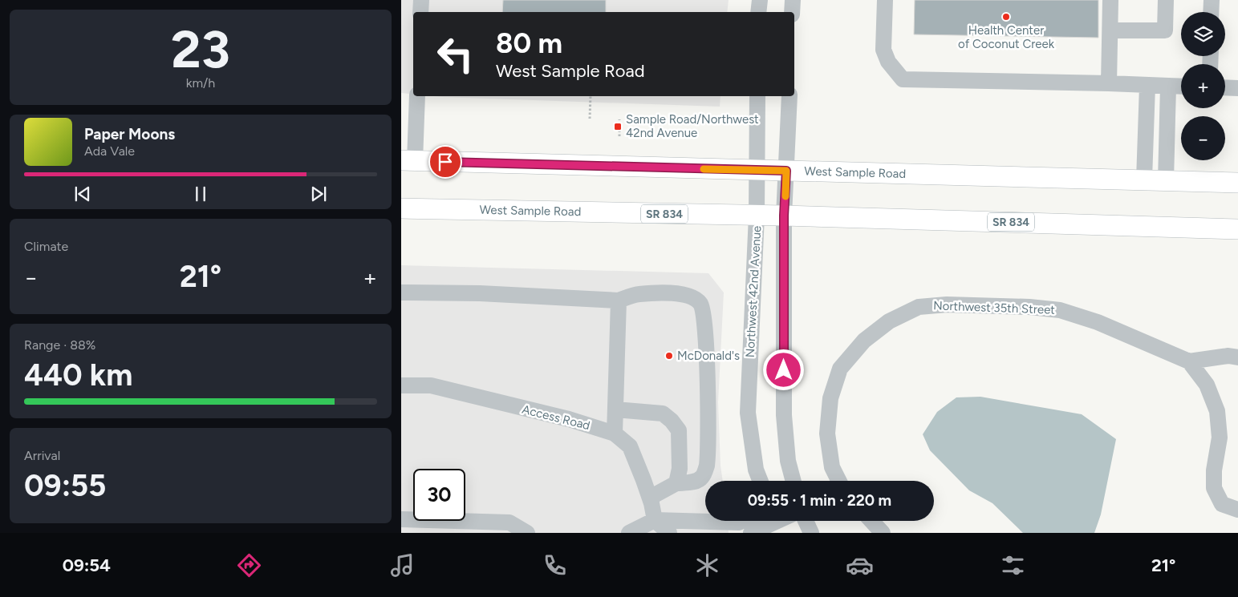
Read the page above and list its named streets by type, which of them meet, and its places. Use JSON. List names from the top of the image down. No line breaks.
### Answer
{"streets":{"main road":["West Sample Road","SR 834"],"street":["Northwest 42nd Avenue","Northwest 35th Street","Access Road"]},"crossings":[["West Sample Road","Northwest 42nd Avenue"]],"places":{"other":["Health Center of Coconut Creek","McDonald's"],"transit":["Sample Road/Northwest 42nd Avenue"]},"page":{"tile":[["23","km/h"],"Climate",["Range · 88%","440 km"],["Arrival","09:55"]],"map_buttons":["+","−"],"turn":["80 m","West Sample Road"],"song":["Paper Moons","Ada Vale"],"heat":["−","21°","+"],"limit":"30","trip":"09:55 · 1 min · 220 m","tabs":["09:54","21°"]}}
